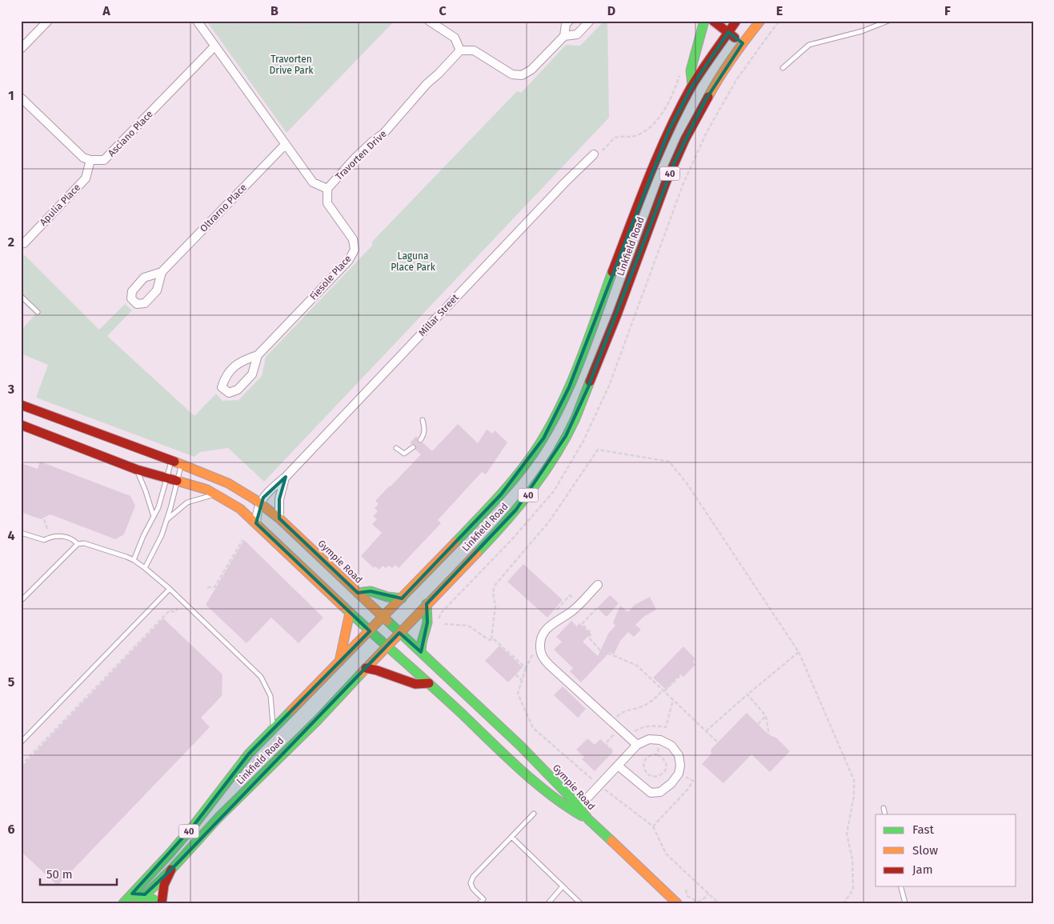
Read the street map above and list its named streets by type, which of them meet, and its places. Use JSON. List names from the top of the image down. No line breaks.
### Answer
{"streets":{"main road":["40","Linkfield Road","Gympie Road"],"street":["Asciano Place","Travorten Drive","Apulia Place","Oltrarno Place","Fiesole Place","Millar Street"]},"crossings":[["Asciano Place","Travorten Drive"],["Asciano Place","Apulia Place"],["Travorten Drive","Oltrarno Place"],["Travorten Drive","Fiesole Place"],["40","Linkfield Road"],["Linkfield Road","Gympie Road"],["Millar Street","Gympie Road"]],"parks":["Travorten Drive Park","Laguna Place Park"],"legend":["Fast","Slow","Jam"],"scale_bar":"50 m","grid":{"columns":["A","B","C","D","E","F"],"rows":["1","2","3","4","5","6"]}}
